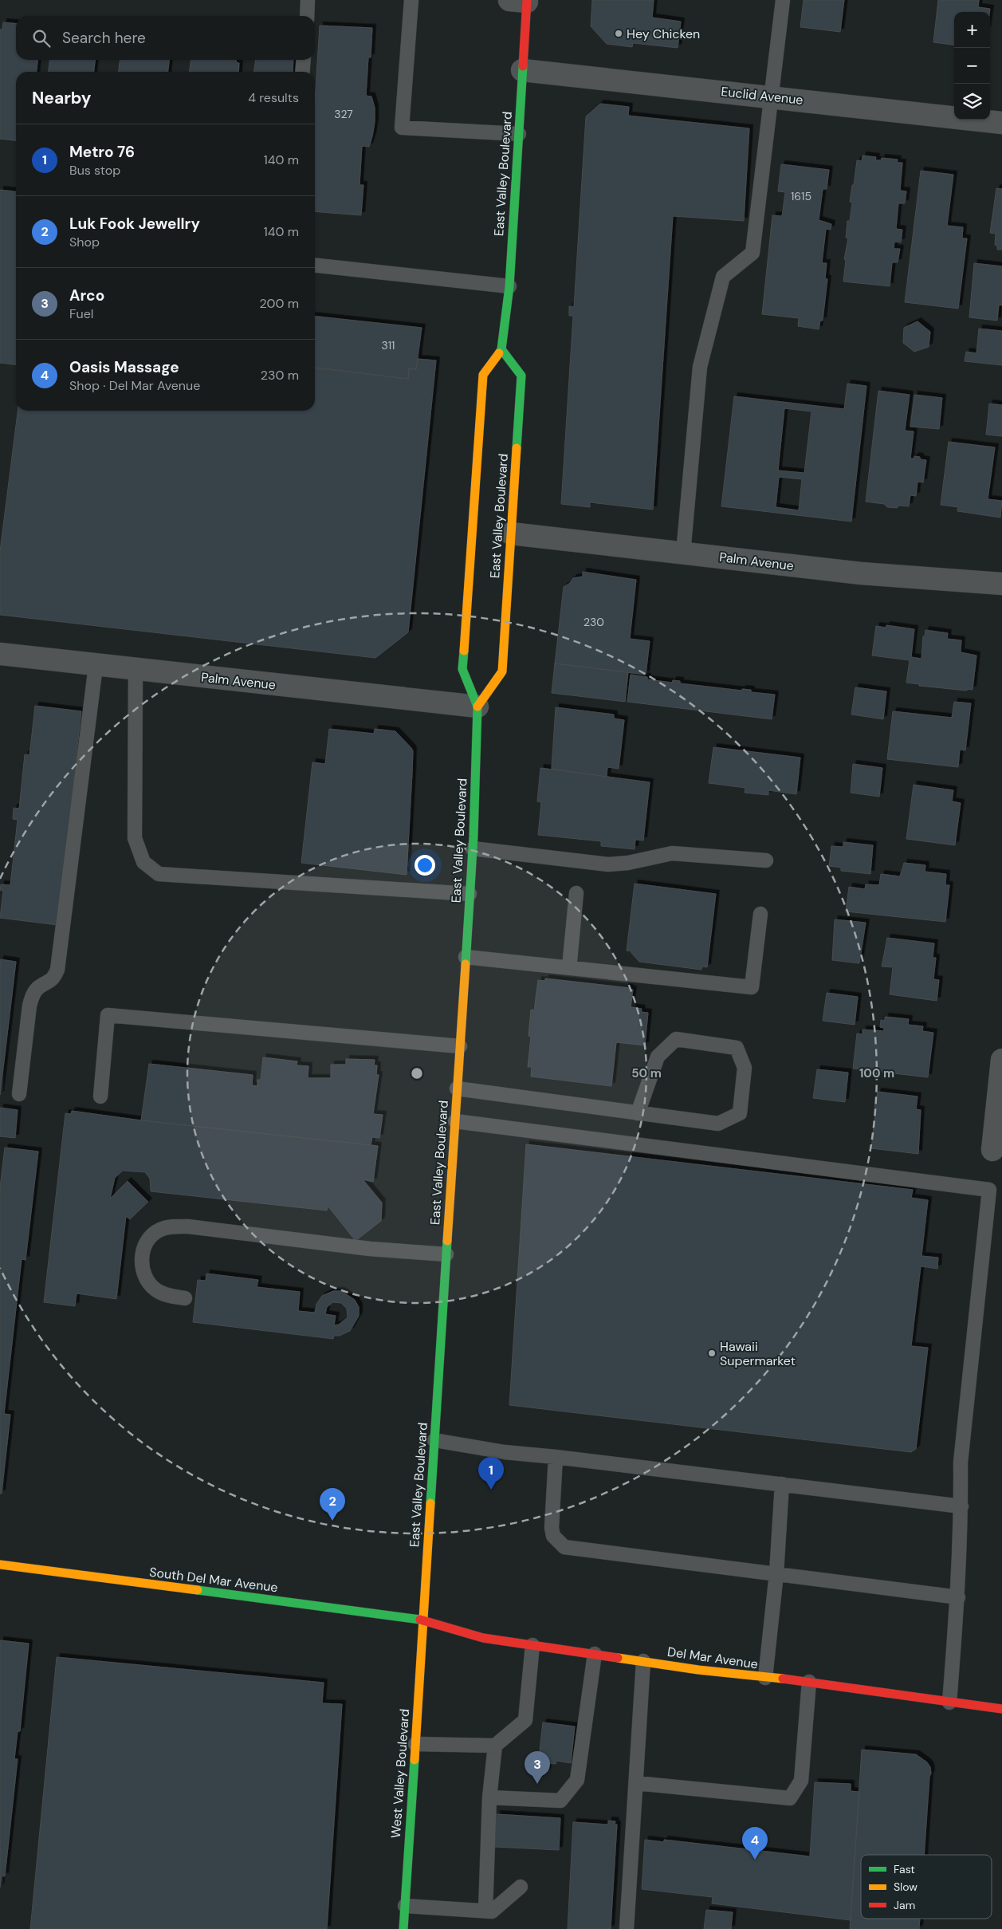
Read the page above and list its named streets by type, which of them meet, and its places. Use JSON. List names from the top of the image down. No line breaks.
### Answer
{"streets":{"main road":["East Valley Boulevard","South Del Mar Avenue","Del Mar Avenue","West Valley Boulevard"],"street":["Euclid Avenue","Palm Avenue"]},"crossings":[["Euclid Avenue","East Valley Boulevard"],["East Valley Boulevard","Palm Avenue"],["East Valley Boulevard","South Del Mar Avenue"],["East Valley Boulevard","Del Mar Avenue"],["East Valley Boulevard","West Valley Boulevard"],["South Del Mar Avenue","Del Mar Avenue"],["South Del Mar Avenue","West Valley Boulevard"],["Del Mar Avenue","West Valley Boulevard"]],"places":["Hey Chicken","Hawaii Supermarket"],"house_numbers":["327","1615","311","230"],"legend":["Fast","Slow","Jam"],"page":{"map_buttons":["+","−"],"search":"Search here","heading":["Nearby","4 results"],"list":[{"mark":"1","name":"Metro 76","note":"Bus stop","value":"140 m"},{"mark":"2","name":"Luk Fook Jewellry","note":"Shop","value":"140 m"},{"mark":"3","name":"Arco","note":"Fuel","value":"200 m"},{"mark":"4","name":"Oasis Massage","note":"Shop · Del Mar Avenue","value":"230 m"}],"pins":["1","2","3","4"]},"rings":["50 m","100 m"]}
